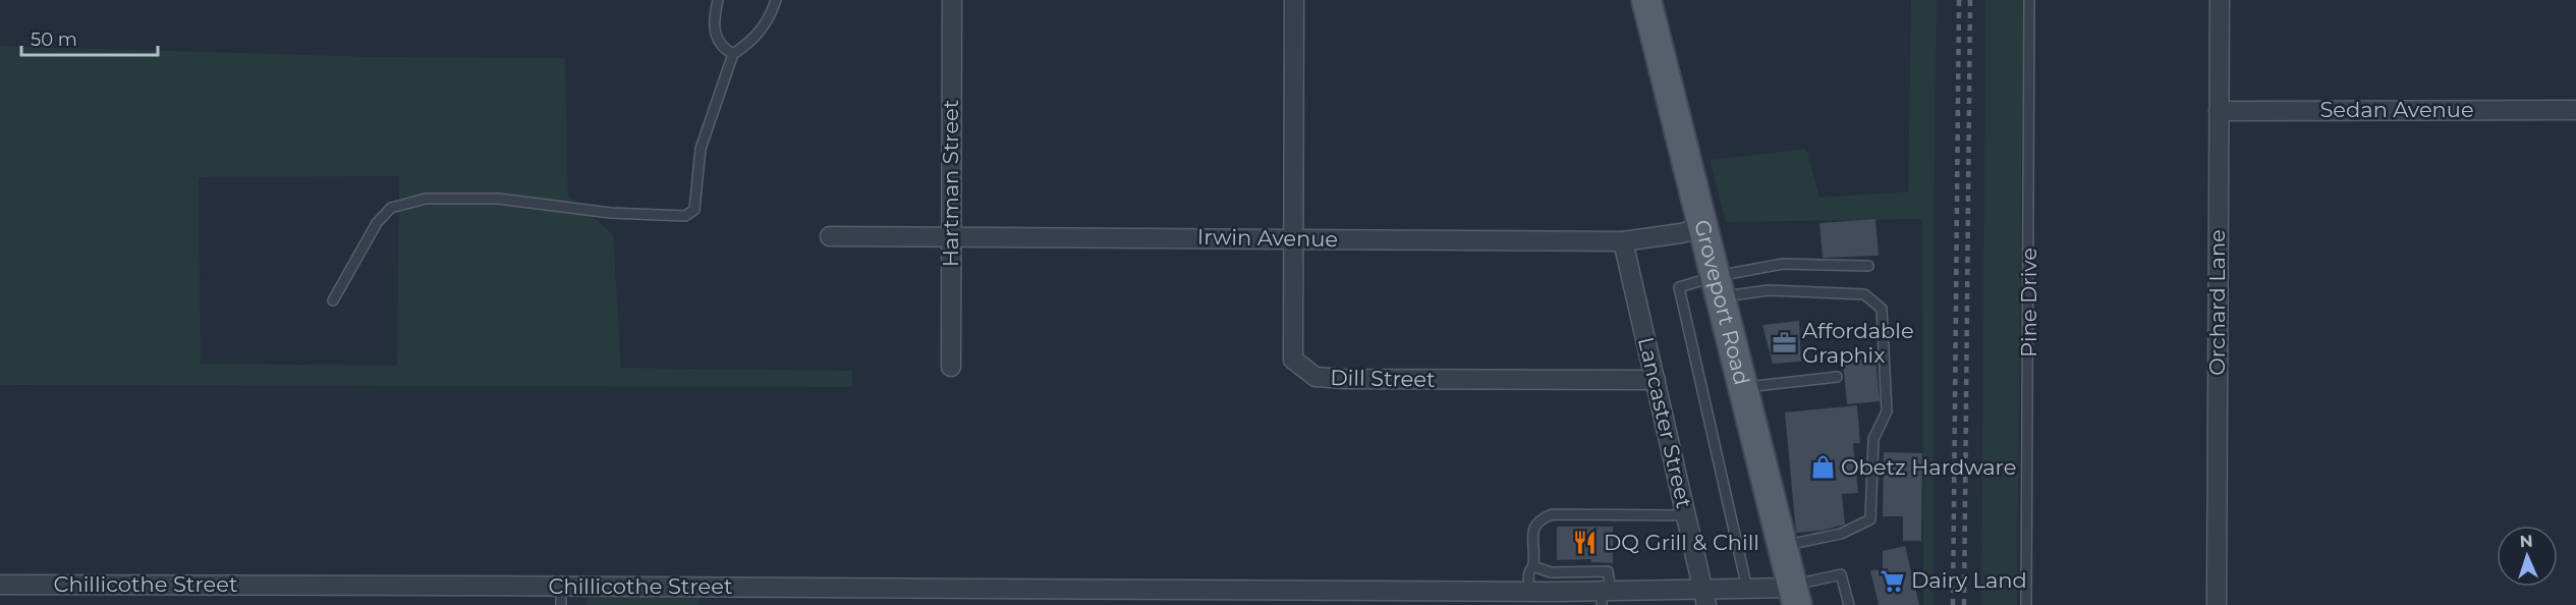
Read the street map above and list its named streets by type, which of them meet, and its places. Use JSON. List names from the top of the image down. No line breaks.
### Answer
{"streets":{"main road":["Groveport Road"],"street":["Sedan Avenue","Hartman Street","Irwin Avenue","Orchard Lane","Dill Street","Lancaster Street","Chillicothe Street"],"lane":["Pine Drive"]},"crossings":[["Sedan Avenue","Orchard Lane"],["Hartman Street","Irwin Avenue"],["Irwin Avenue","Groveport Road"],["Irwin Avenue","Dill Street"],["Irwin Avenue","Lancaster Street"],["Groveport Road","Chillicothe Street"],["Dill Street","Lancaster Street"],["Lancaster Street","Chillicothe Street"]],"places":{"office":["Affordable Graphix"],"shop":["Obetz Hardware"],"restaurant":["DQ Grill & Chill"],"supermarket":["Dairy Land"]},"scale_bar":"50 m","north":"top"}
